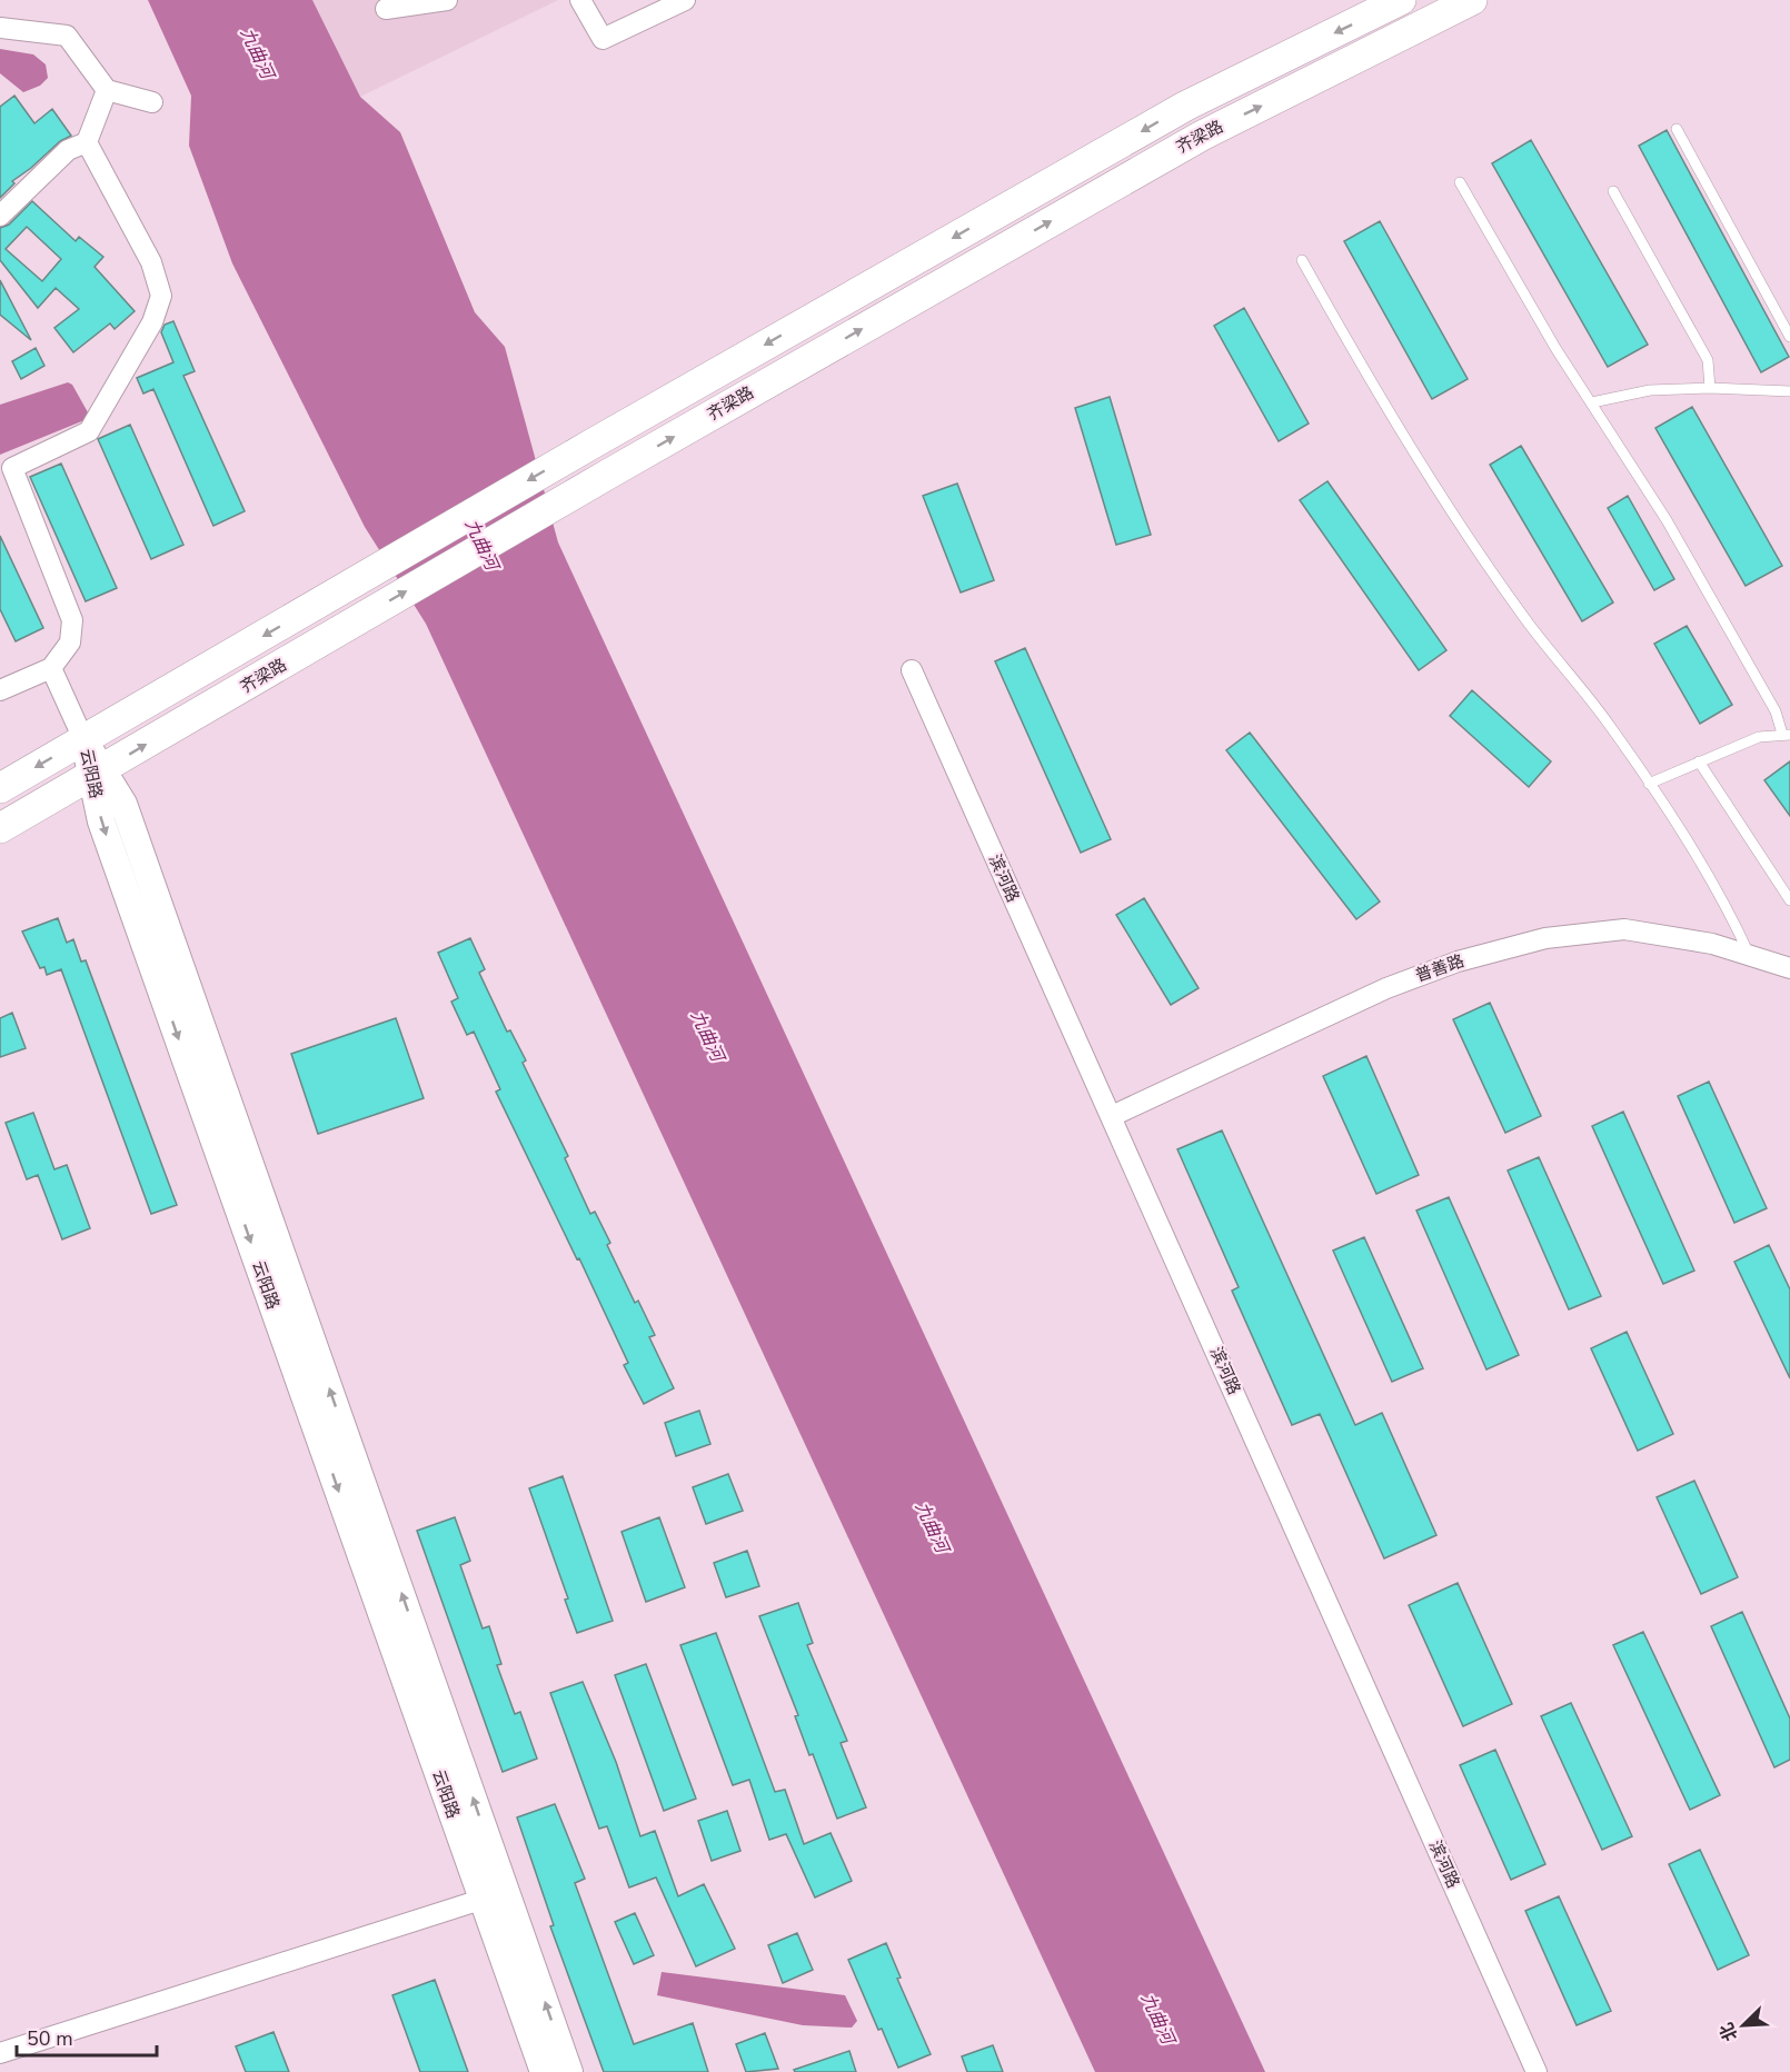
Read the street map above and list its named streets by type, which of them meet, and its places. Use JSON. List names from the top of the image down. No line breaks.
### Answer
{"streets":{"main road":["齐梁路"],"street":["云阳路","滨河路","普善路"]},"crossings":[["齐梁路","云阳路"],["滨河路","普善路"]],"water":["九曲河"],"scale_bar":"50 m","north":"bottom left"}
